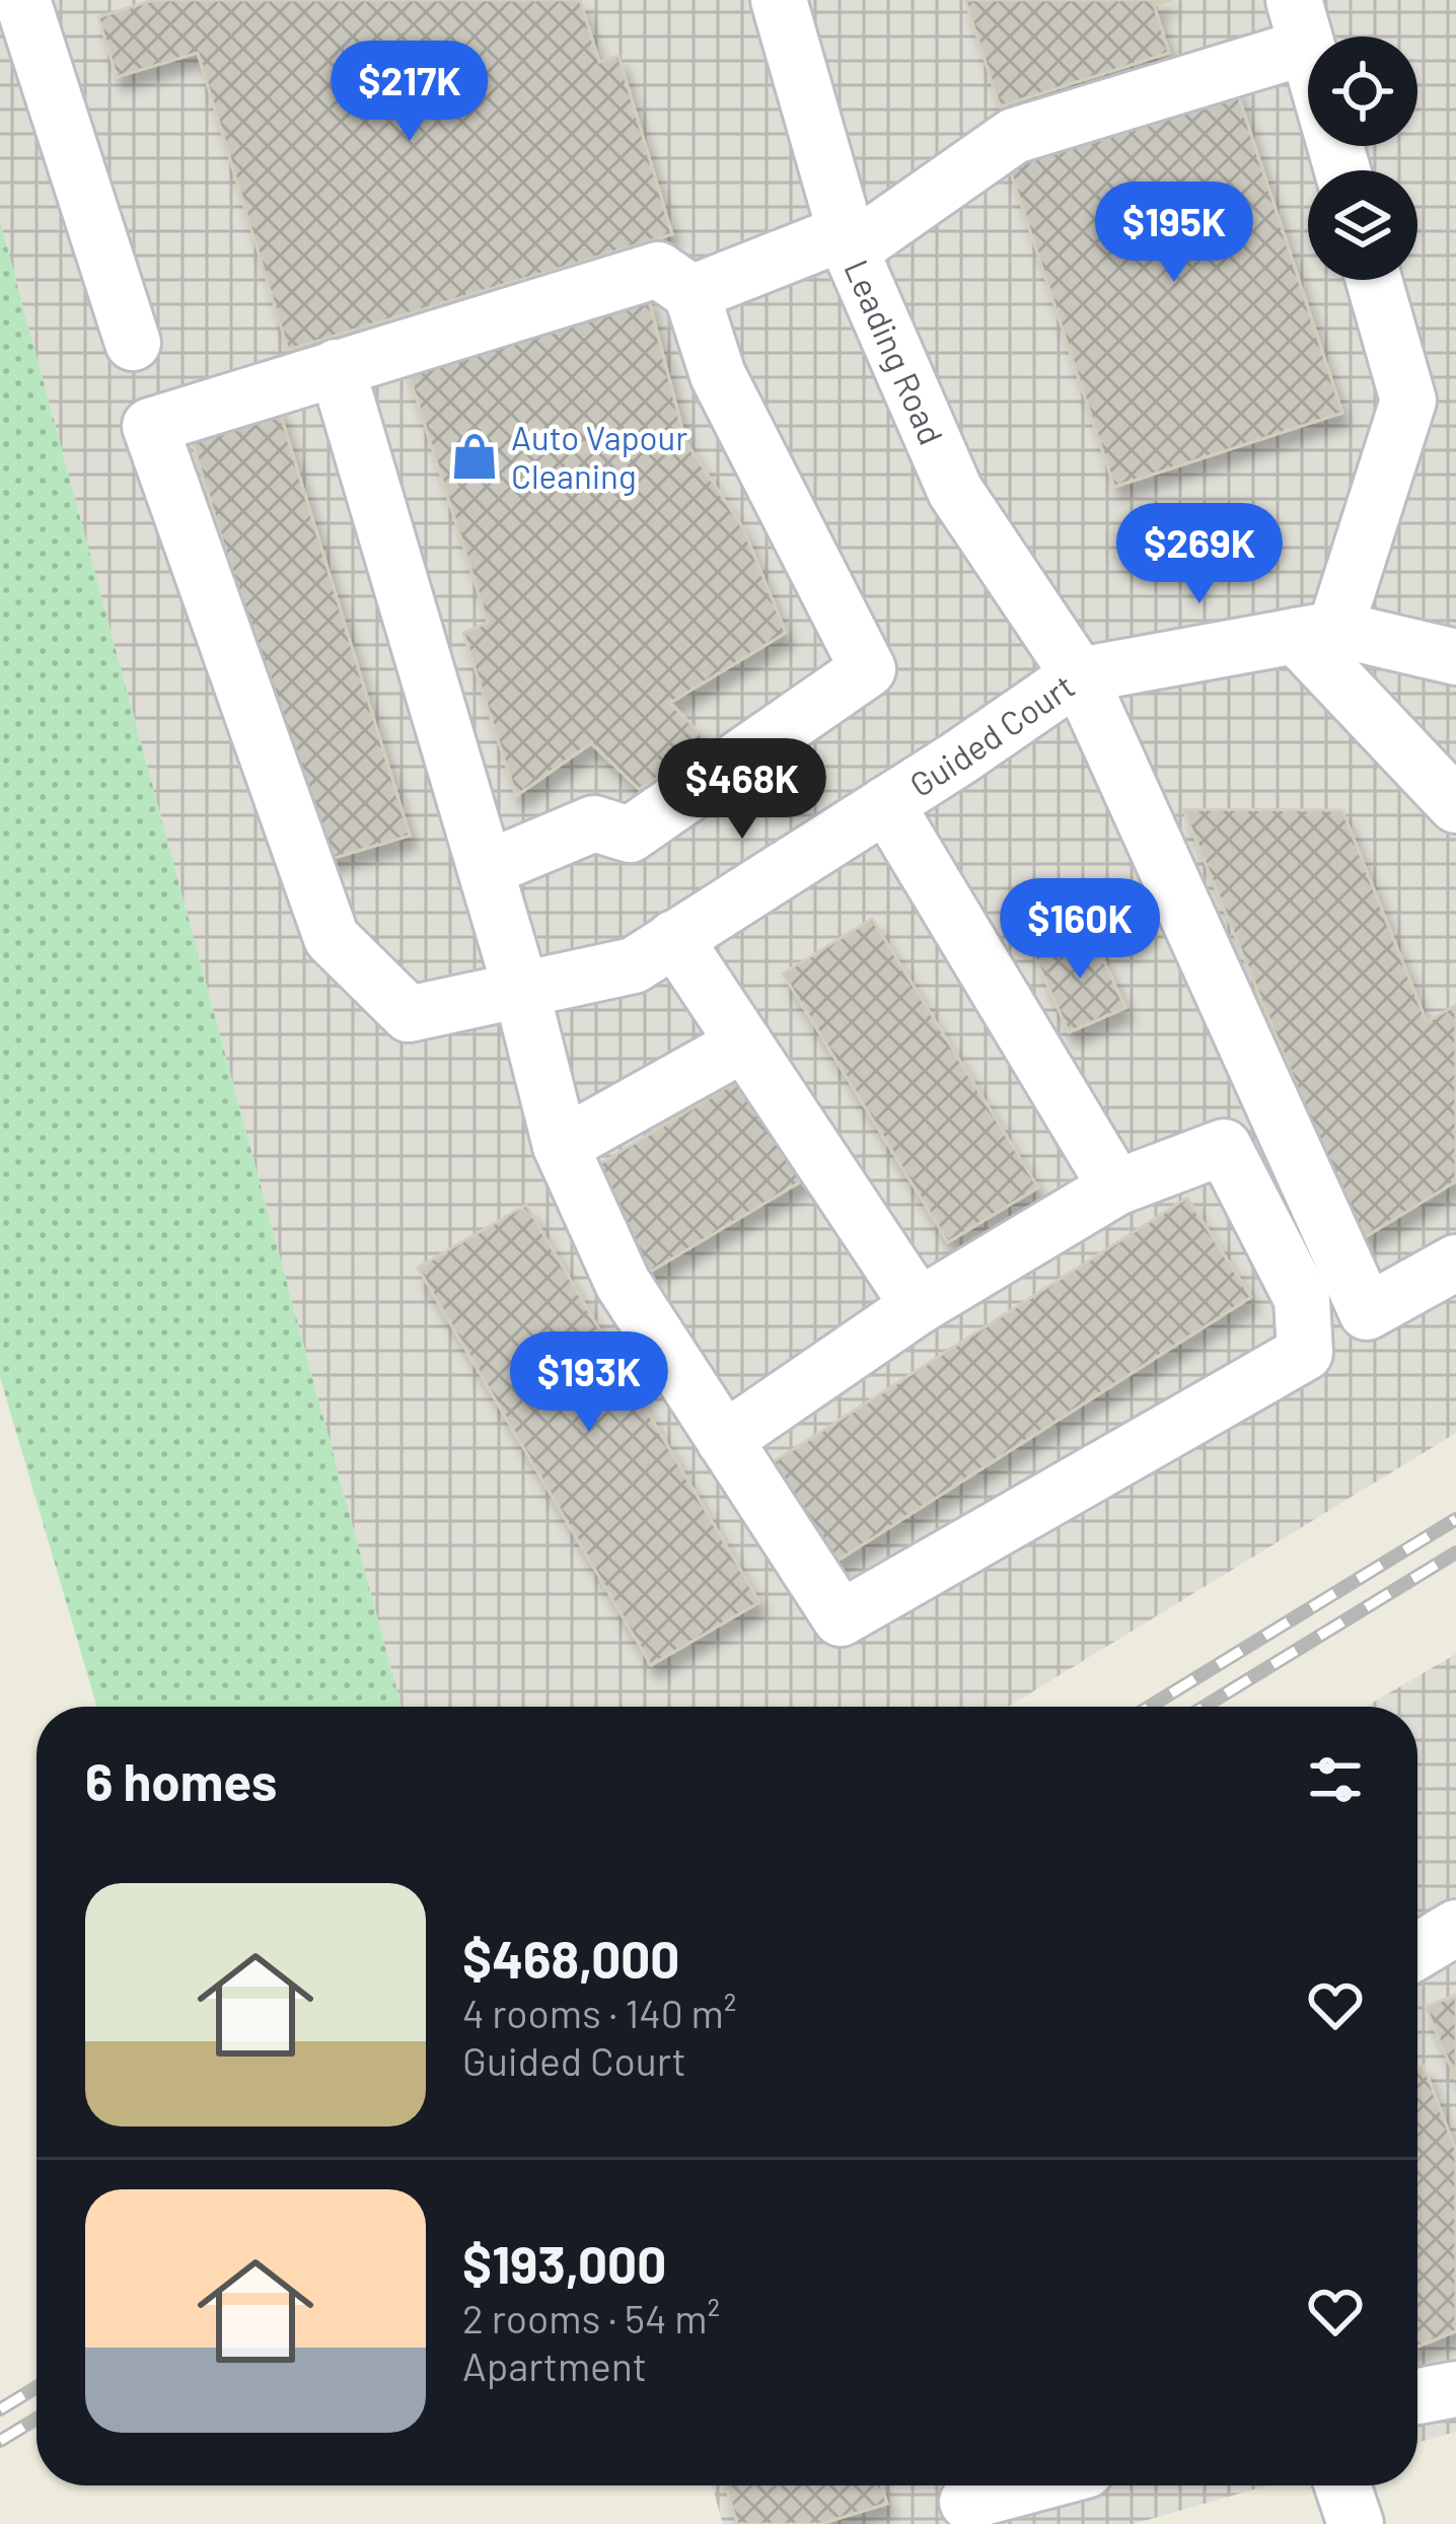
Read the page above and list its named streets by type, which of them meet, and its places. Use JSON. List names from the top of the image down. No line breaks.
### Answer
{"streets":{"street":["Leading Road","Guided Court"]},"crossings":[["Leading Road","Guided Court"]],"places":{"shop":["Auto Vapour Cleaning"]},"page":{"price":["$217K","$195K","$269K","$468K","$160K","$193K"],"heading":"6 homes","list":[{"name":"$468,000","note":"4 rooms · 140 m² · Guided Court"},{"name":"$193,000","note":"2 rooms · 54 m² · Apartment"}]}}
